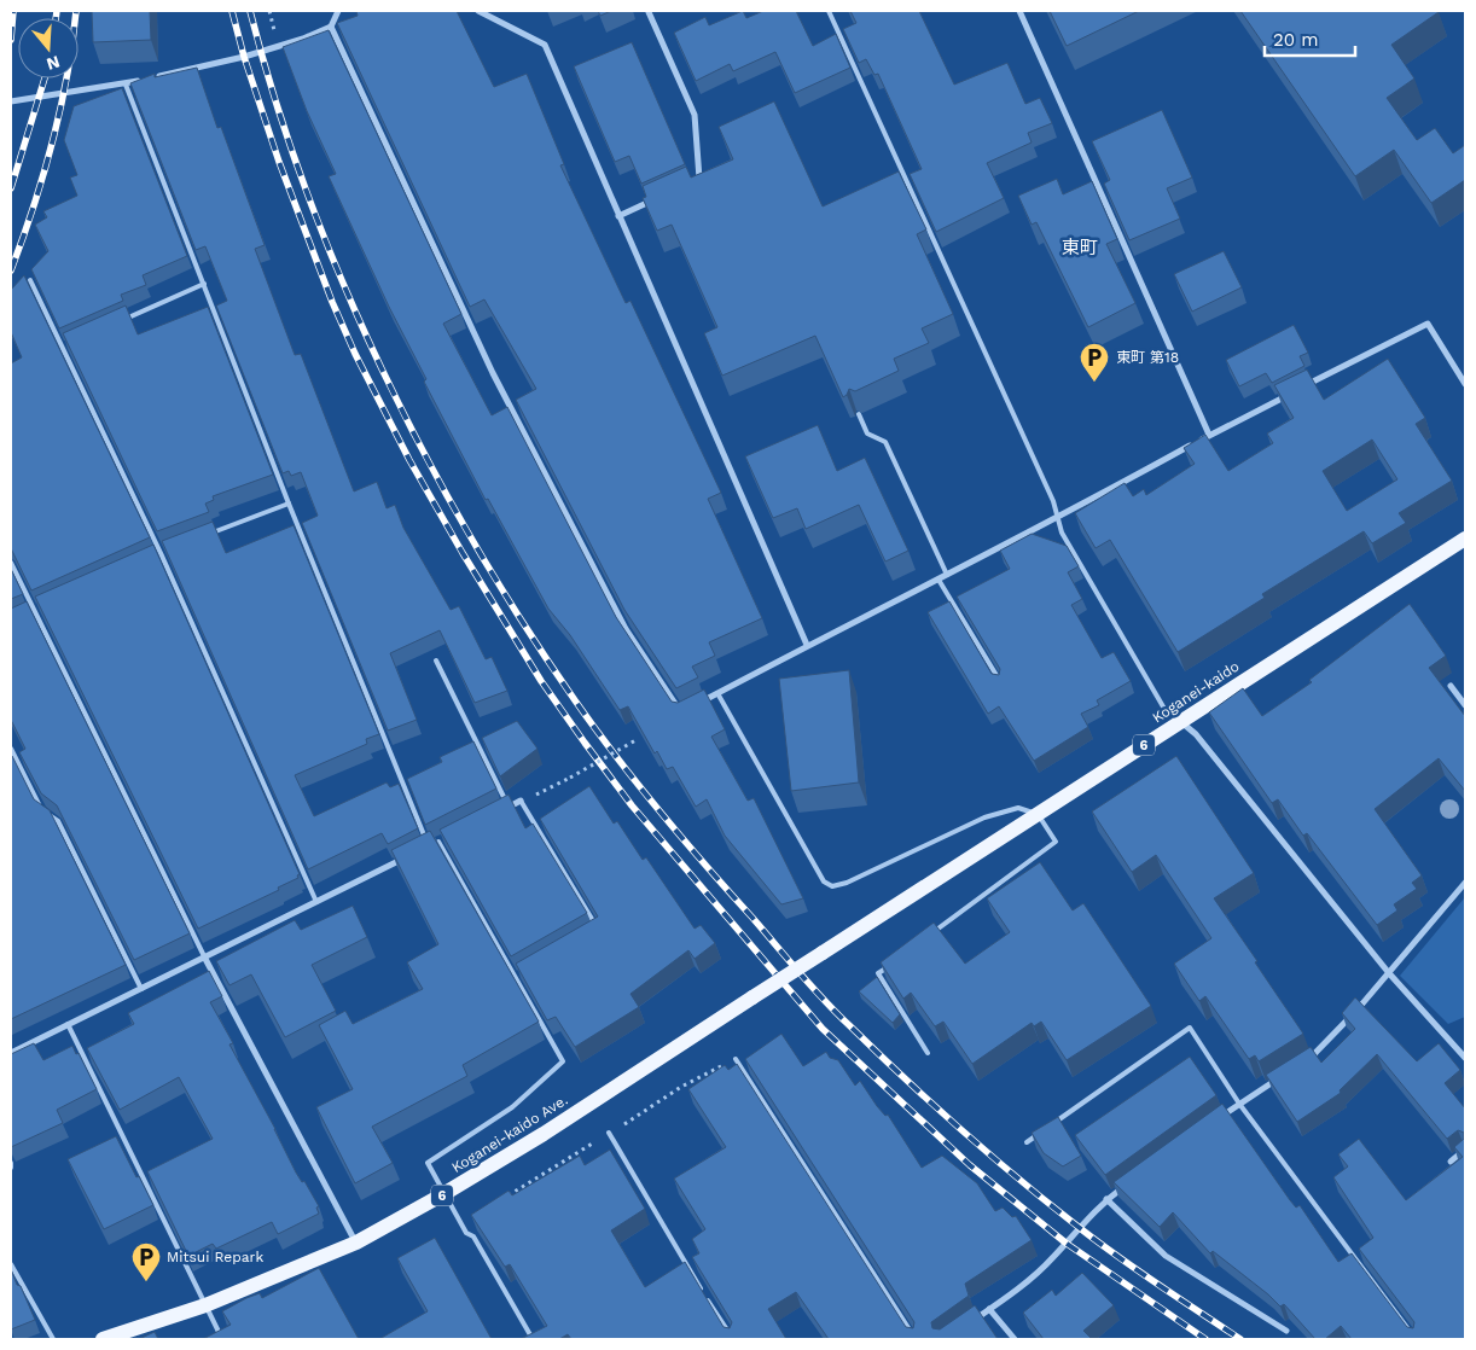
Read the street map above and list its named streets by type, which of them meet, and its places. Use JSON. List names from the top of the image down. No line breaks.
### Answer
{"streets":{"main road":["Koganei-kaido","6","Koganei-kaido Ave."]},"crossings":[["Koganei-kaido","Koganei-kaido Ave."]],"districts":["東町"],"places":{"parking":["東町 第18","Mitsui Repark"]},"scale_bar":"20 m","north":"bottom"}
